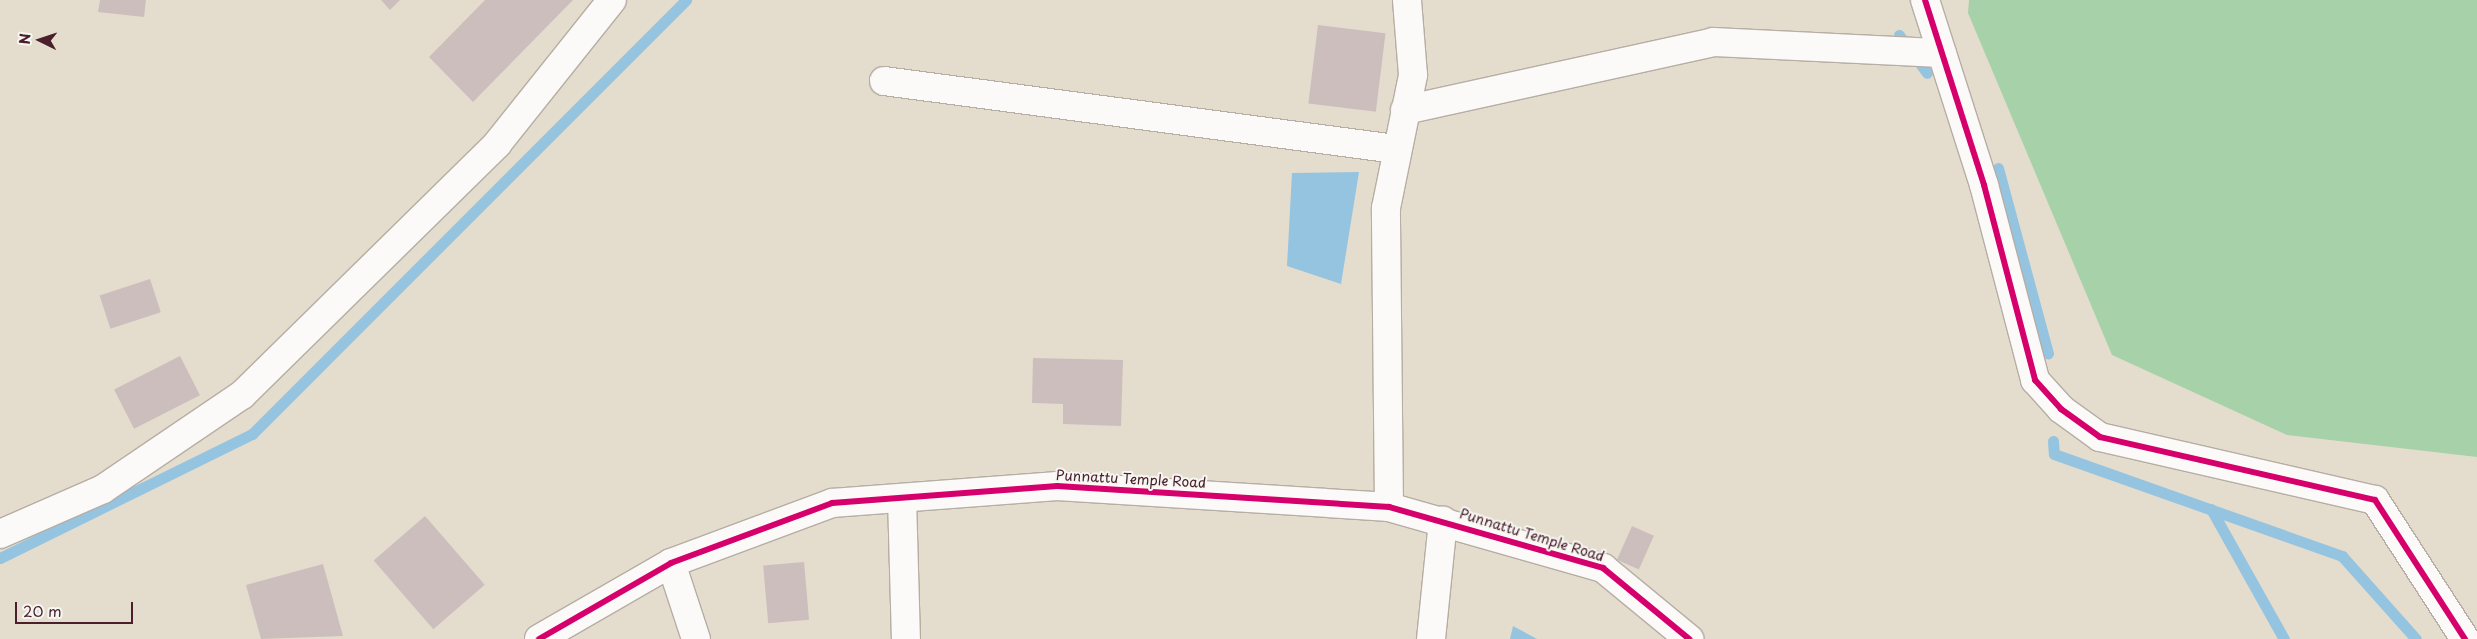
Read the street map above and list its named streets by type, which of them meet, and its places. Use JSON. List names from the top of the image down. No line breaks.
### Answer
{"streets":{"street":["Punnattu Temple Road"]},"scale_bar":"20 m","north":"left"}
